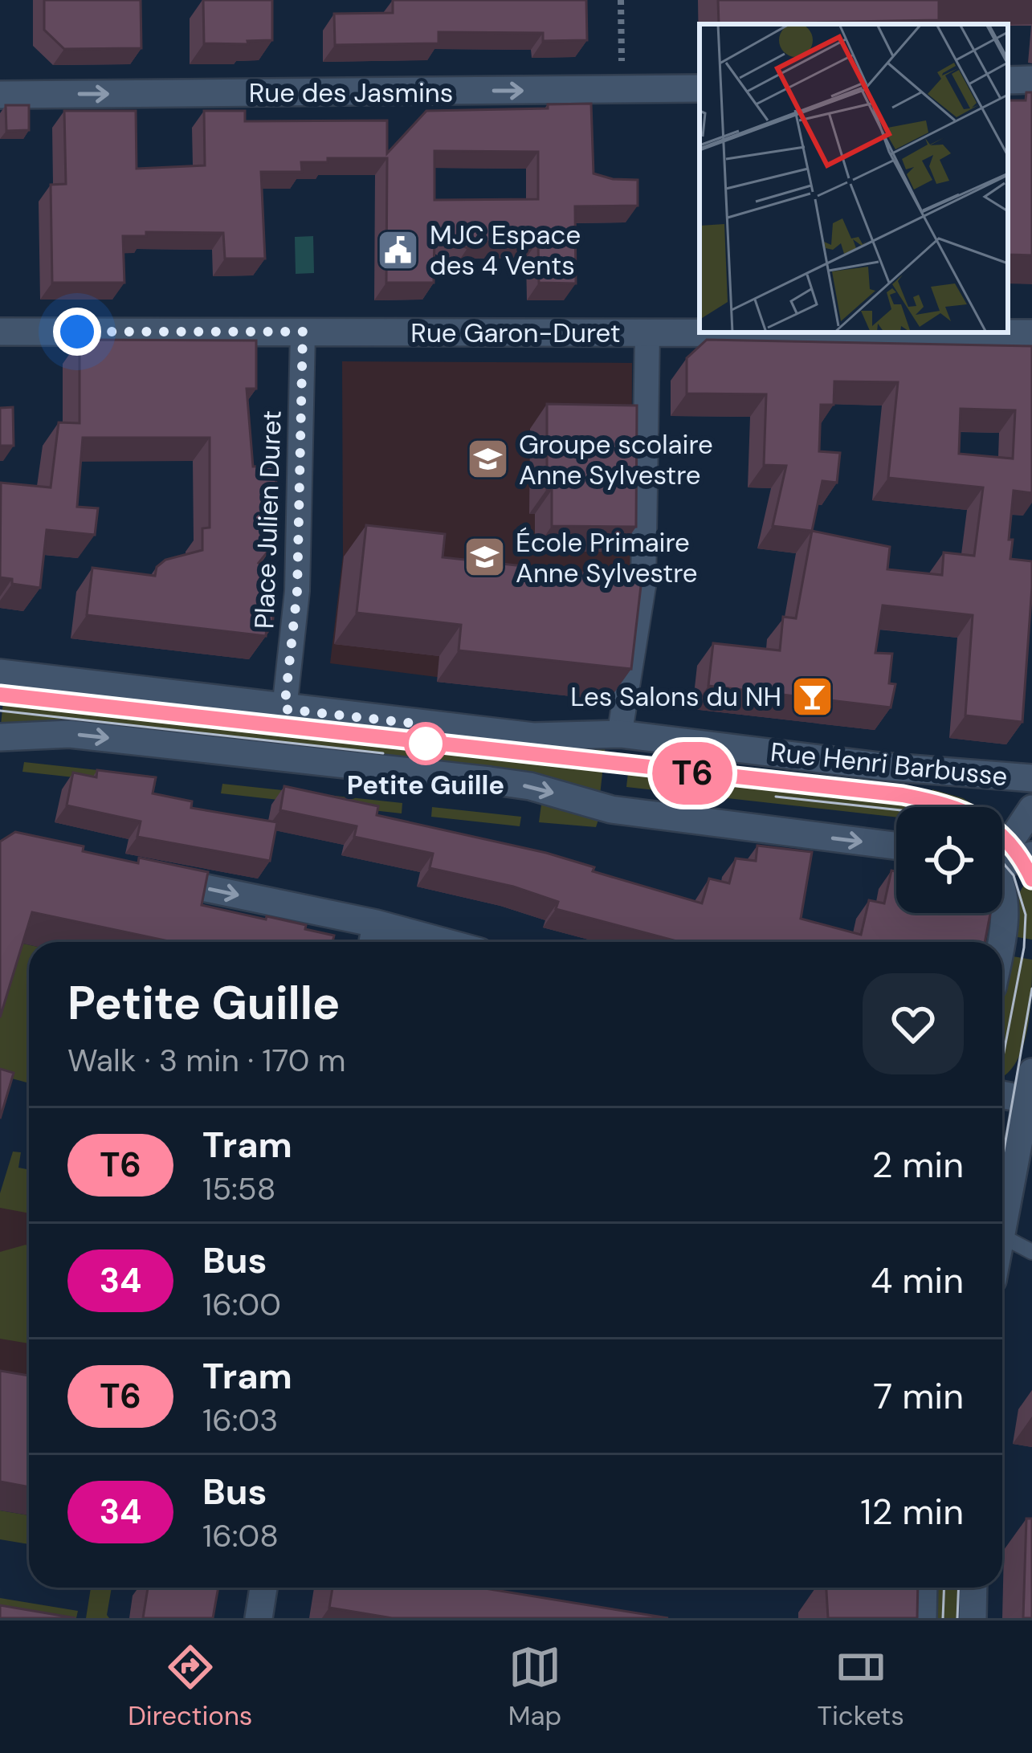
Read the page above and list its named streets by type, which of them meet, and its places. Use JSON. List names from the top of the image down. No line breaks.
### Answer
{"streets":{"street":["Rue des Jasmins","Rue Garon-Duret","Place Julien Duret","Rue Henri Barbusse"]},"crossings":[["Rue Garon-Duret","Place Julien Duret"],["Place Julien Duret","Rue Henri Barbusse"]],"one_way":["Rue des Jasmins"],"places":{"public building":["MJC Espace des 4 Vents"],"school or university":["Groupe scolaire Anne Sylvestre","École Primaire Anne Sylvestre"],"bar":["Les Salons du NH"],"other":["Petite Guille"]},"lines":["tram line T6"],"page":{"on_map":"T6","heading":["Petite Guille","Walk · 3 min · 170 m"],"list":[{"mark":"T6","name":"Tram","note":"15:58","value":"2 min"},{"mark":"34","name":"Bus","note":"16:00","value":"4 min"},{"mark":"T6","name":"Tram","note":"16:03","value":"7 min"},{"mark":"34","name":"Bus","note":"16:08","value":"12 min"}],"tabs":["Directions","Map","Tickets"]}}
